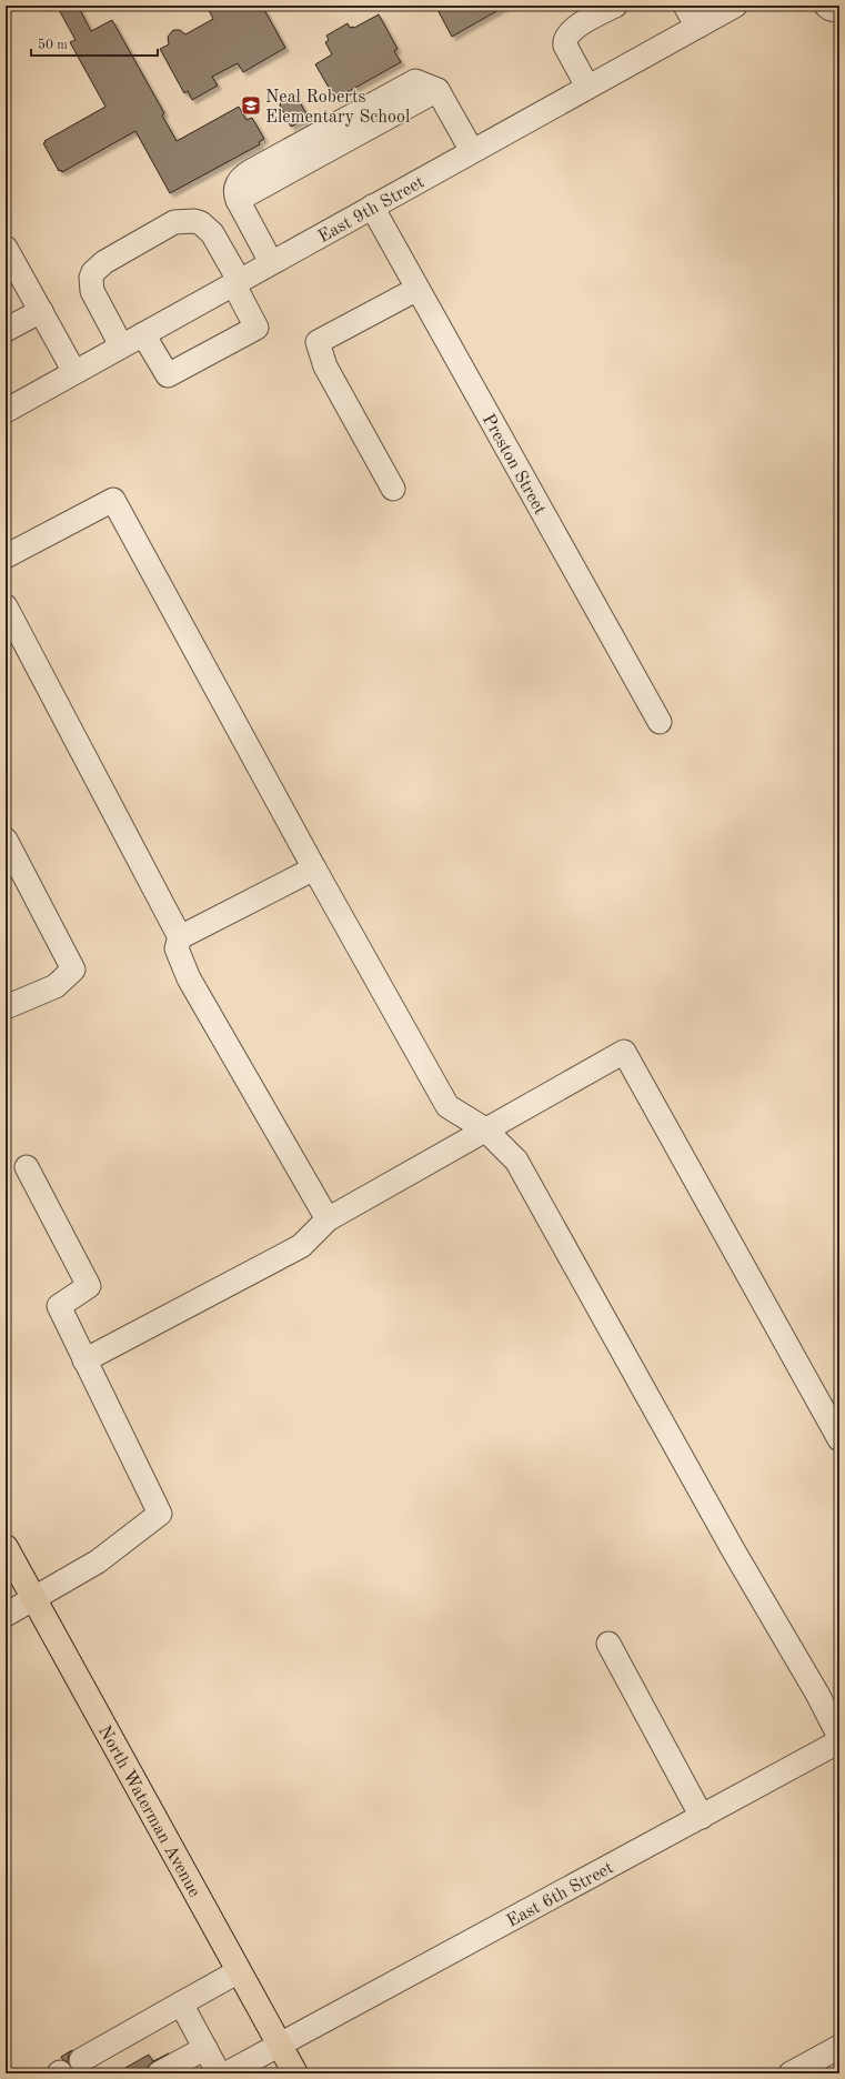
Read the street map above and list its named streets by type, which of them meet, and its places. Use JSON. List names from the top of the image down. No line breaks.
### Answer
{"streets":{"main road":["North Waterman Avenue"],"street":["East 9th Street","Preston Street","East 6th Street"]},"crossings":[["East 9th Street","Preston Street"],["North Waterman Avenue","East 6th Street"]],"places":{"school or university":["Neal Roberts Elementary School"]},"scale_bar":"50 m"}
